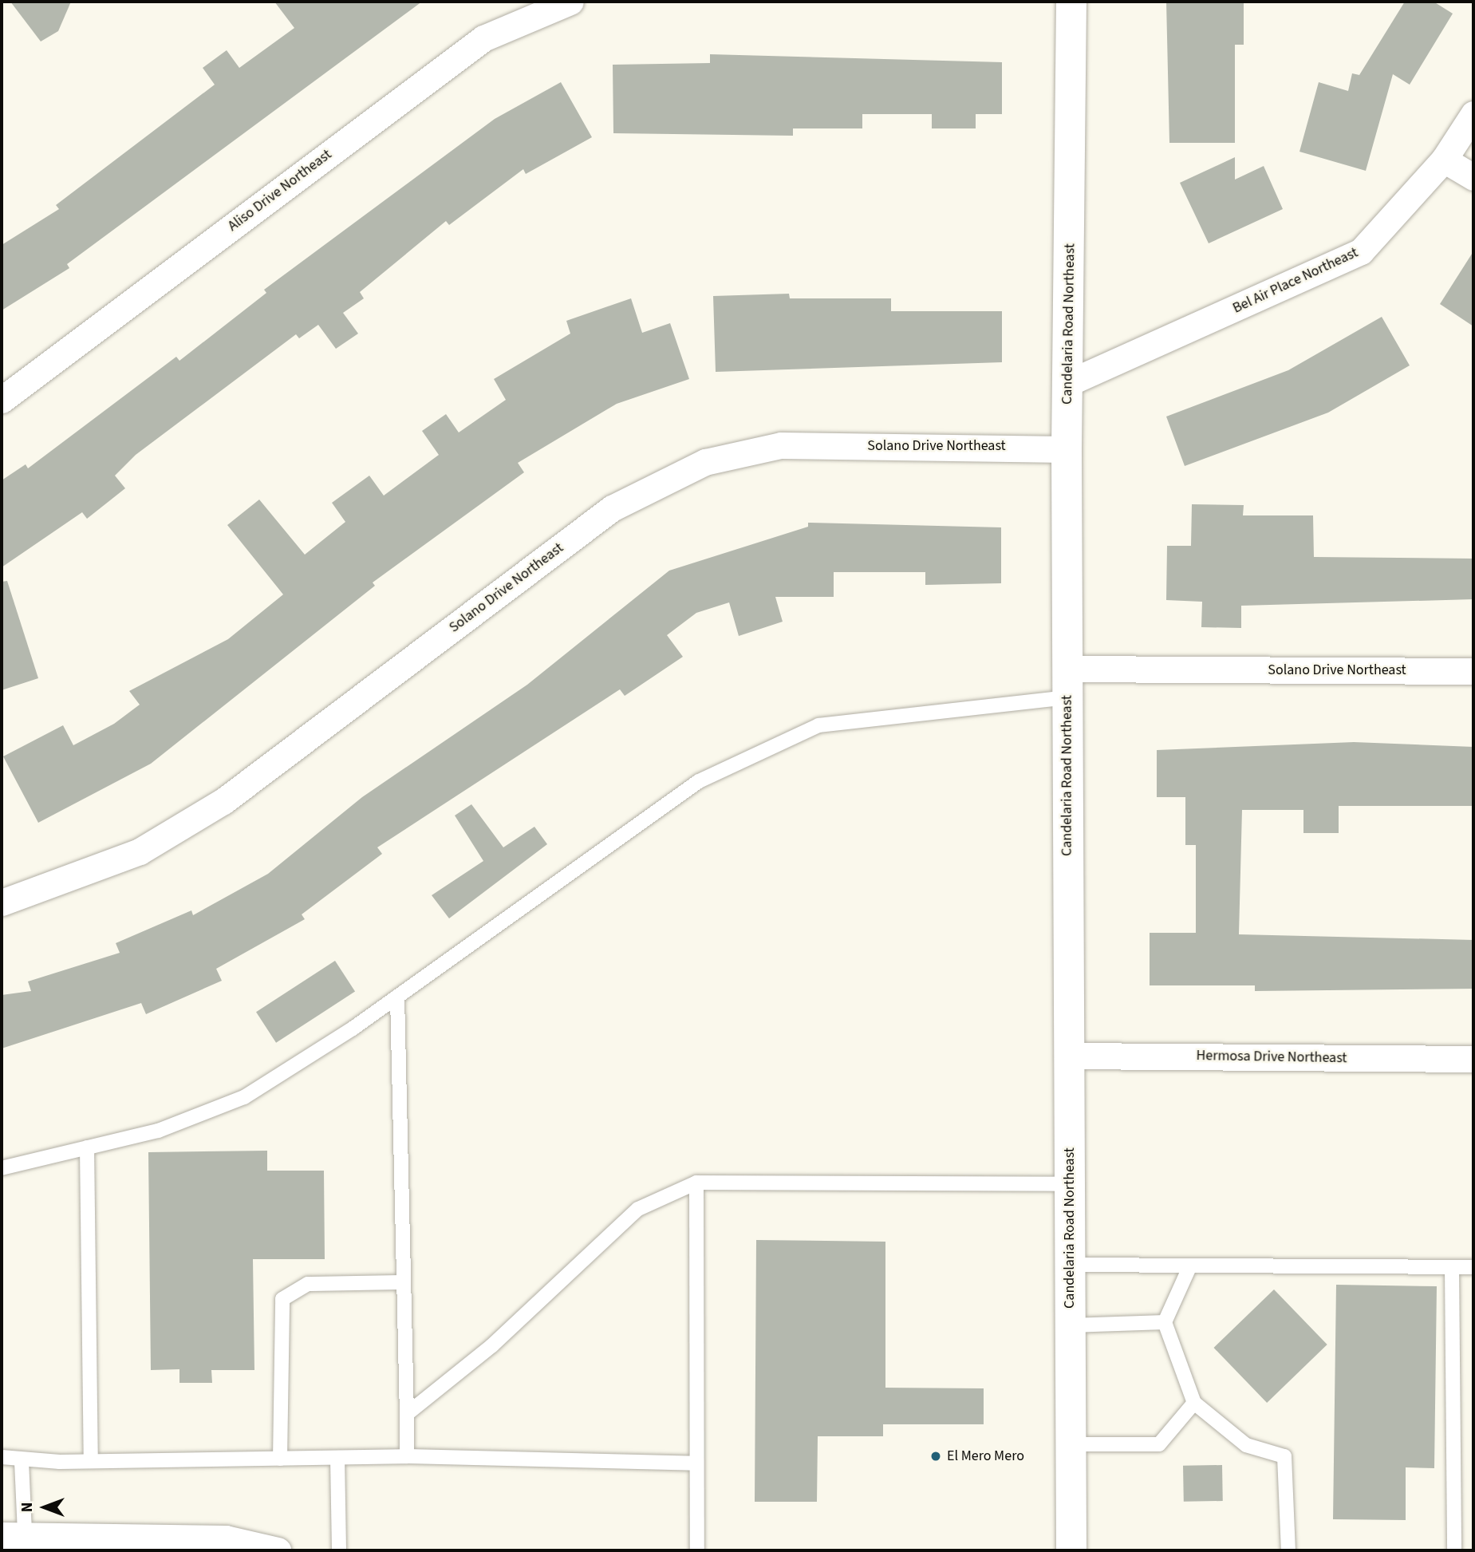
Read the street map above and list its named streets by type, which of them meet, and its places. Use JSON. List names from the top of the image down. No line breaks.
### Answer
{"streets":{"main road":["Candelaria Road Northeast"],"street":["Aliso Drive Northeast","Bel Air Place Northeast","Solano Drive Northeast","Hermosa Drive Northeast"]},"crossings":[["Bel Air Place Northeast","Candelaria Road Northeast"],["Candelaria Road Northeast","Solano Drive Northeast"],["Candelaria Road Northeast","Hermosa Drive Northeast"]],"places":["El Mero Mero"],"north":"left"}
